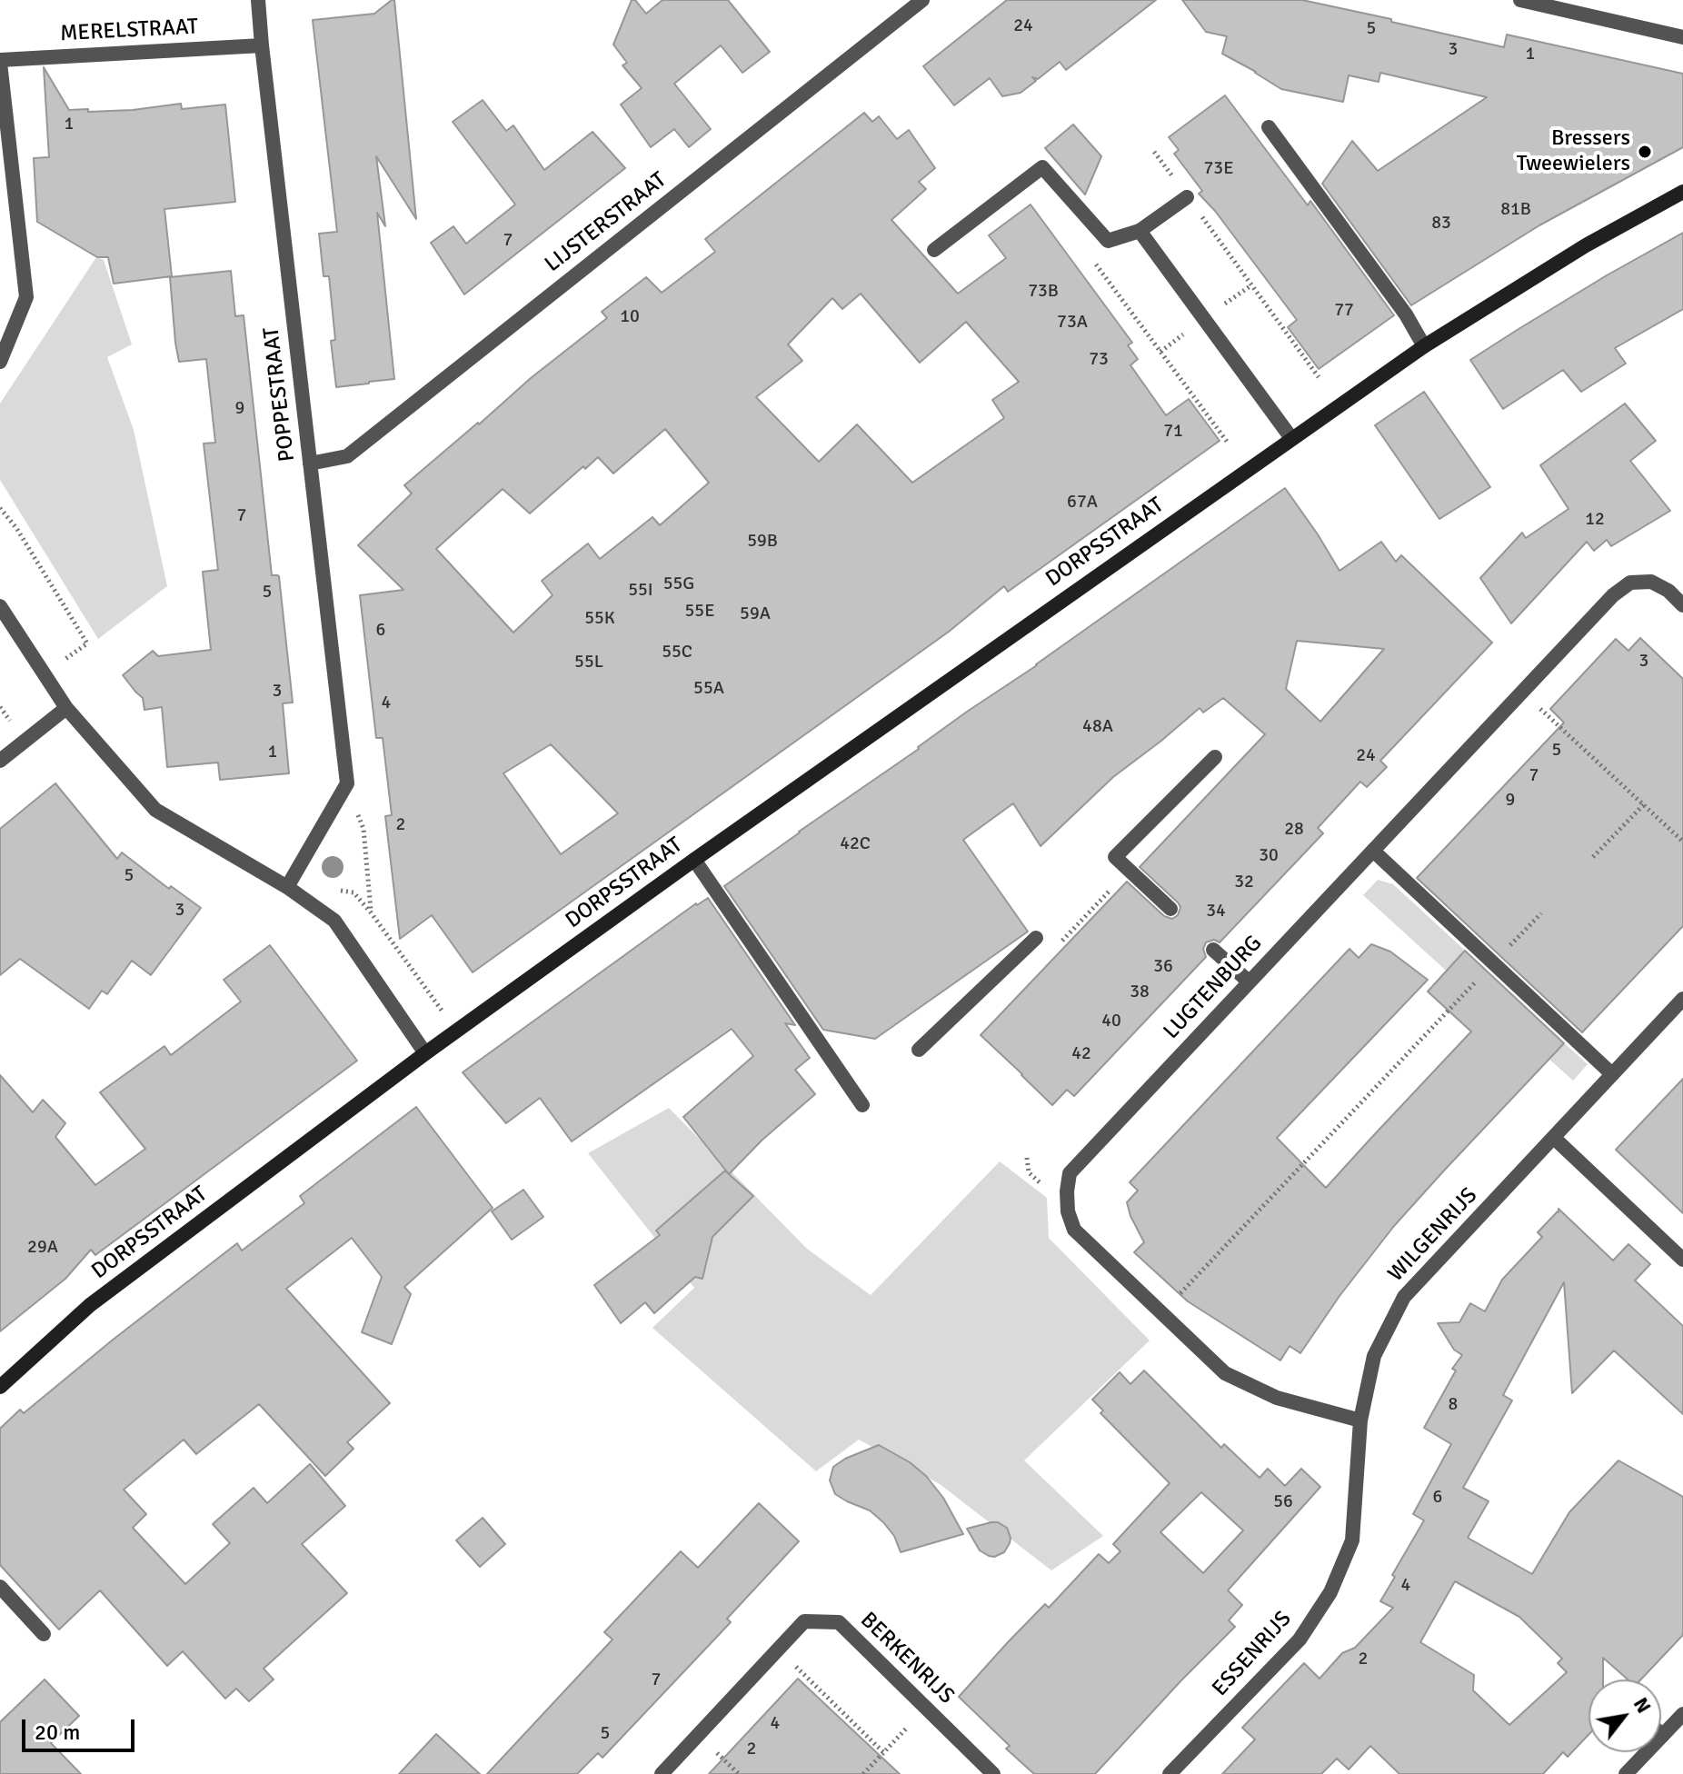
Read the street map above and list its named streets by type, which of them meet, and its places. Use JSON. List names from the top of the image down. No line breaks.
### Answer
{"streets":{"street":["MERELSTRAAT","LIJSTERSTRAAT","POPPESTRAAT","DORPSSTRAAT","LUGTENBURG","WILGENRIJS","ESSENRIJS","BERKENRIJS"]},"crossings":[["MERELSTRAAT","POPPESTRAAT"],["LIJSTERSTRAAT","POPPESTRAAT"],["LUGTENBURG","WILGENRIJS"],["LUGTENBURG","ESSENRIJS"],["WILGENRIJS","ESSENRIJS"]],"places":["Bressers Tweewielers"],"house_numbers":["24","5","3","1","1","73E","81B","83","7","73B","77","10","73A","73","9","71","67A","7","12","59B","55G","55I","5","55E","59A","55K","6","55C","3","55L","55A","3","4","48A","5","1","24","7","9","2","28","42C","30","5","32","3","34","36","38","40","42","29A","8","6","56","4","2","7","4","5","2"],"scale_bar":"20 m","north":"top right"}
